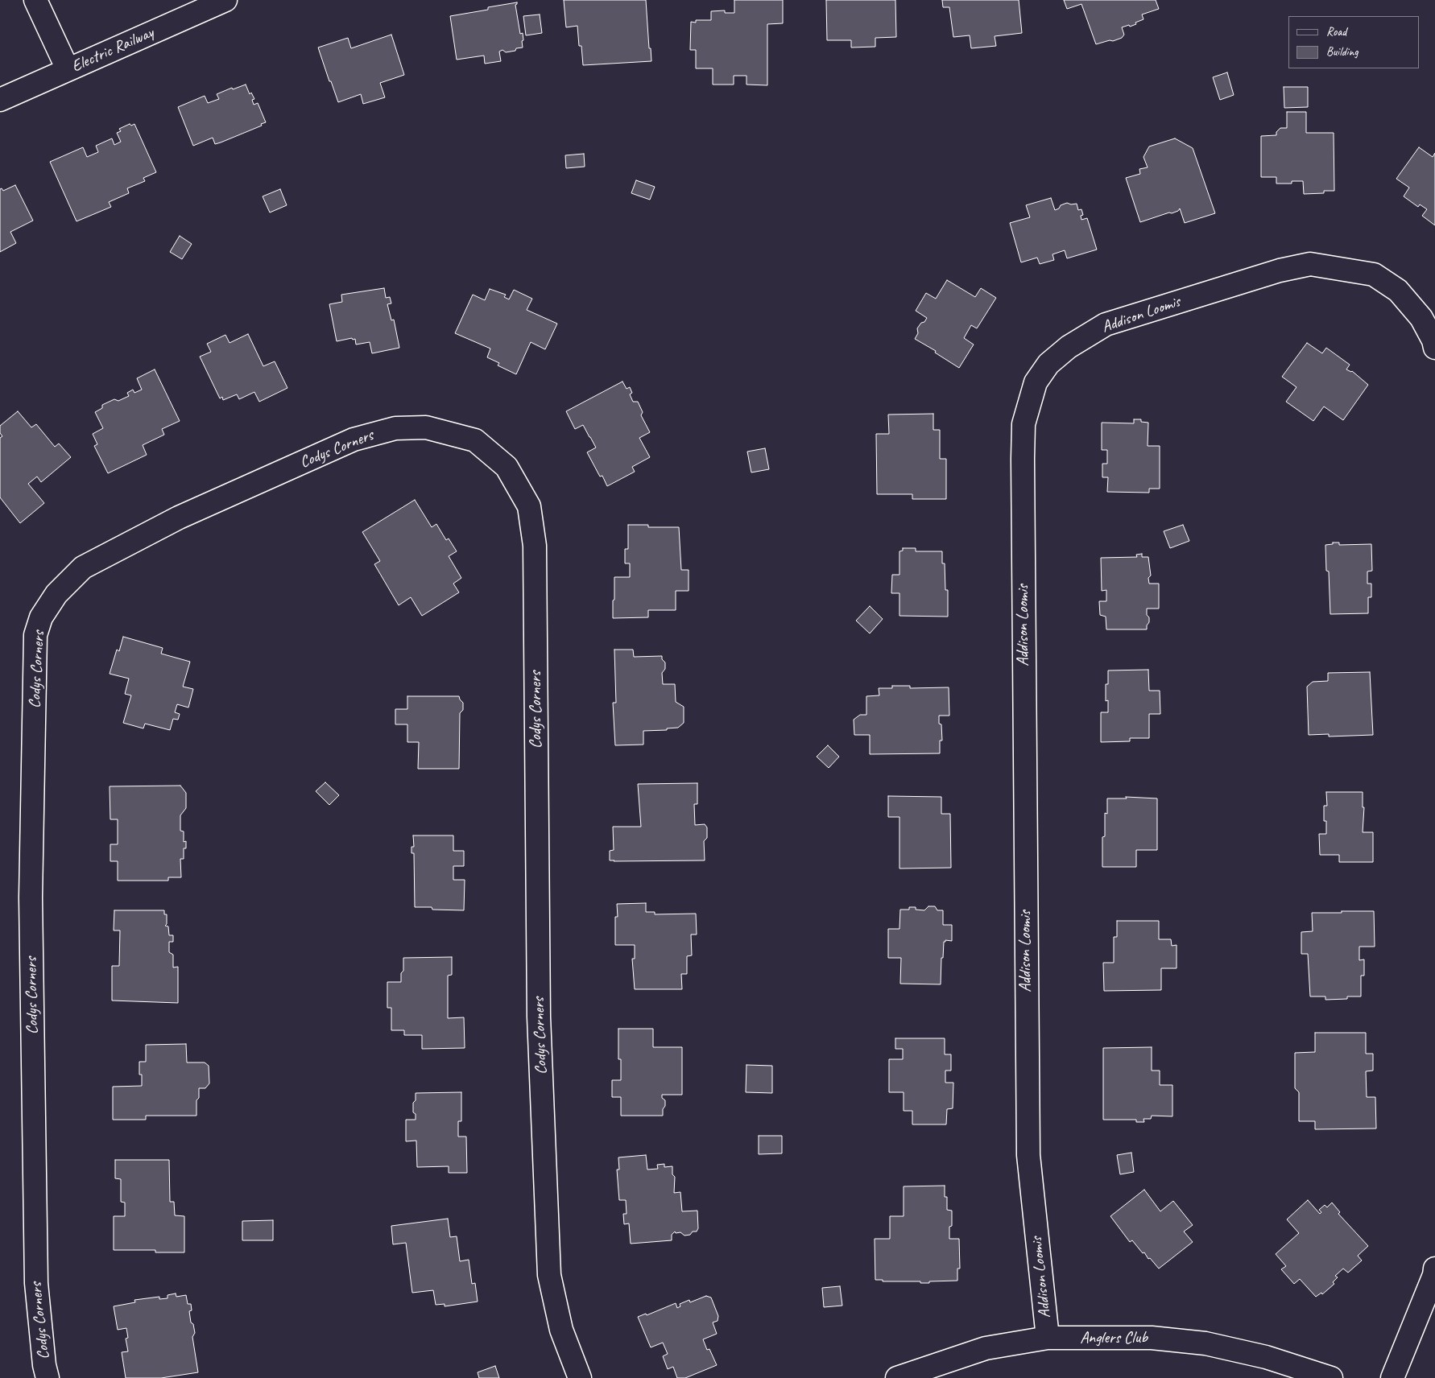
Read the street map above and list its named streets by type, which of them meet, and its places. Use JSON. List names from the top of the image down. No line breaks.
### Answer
{"streets":{"street":["Electric Railway","Addison Loomis","Codys Corners","Anglers Club"]},"crossings":[["Addison Loomis","Anglers Club"]],"legend":["Road","Building"]}
